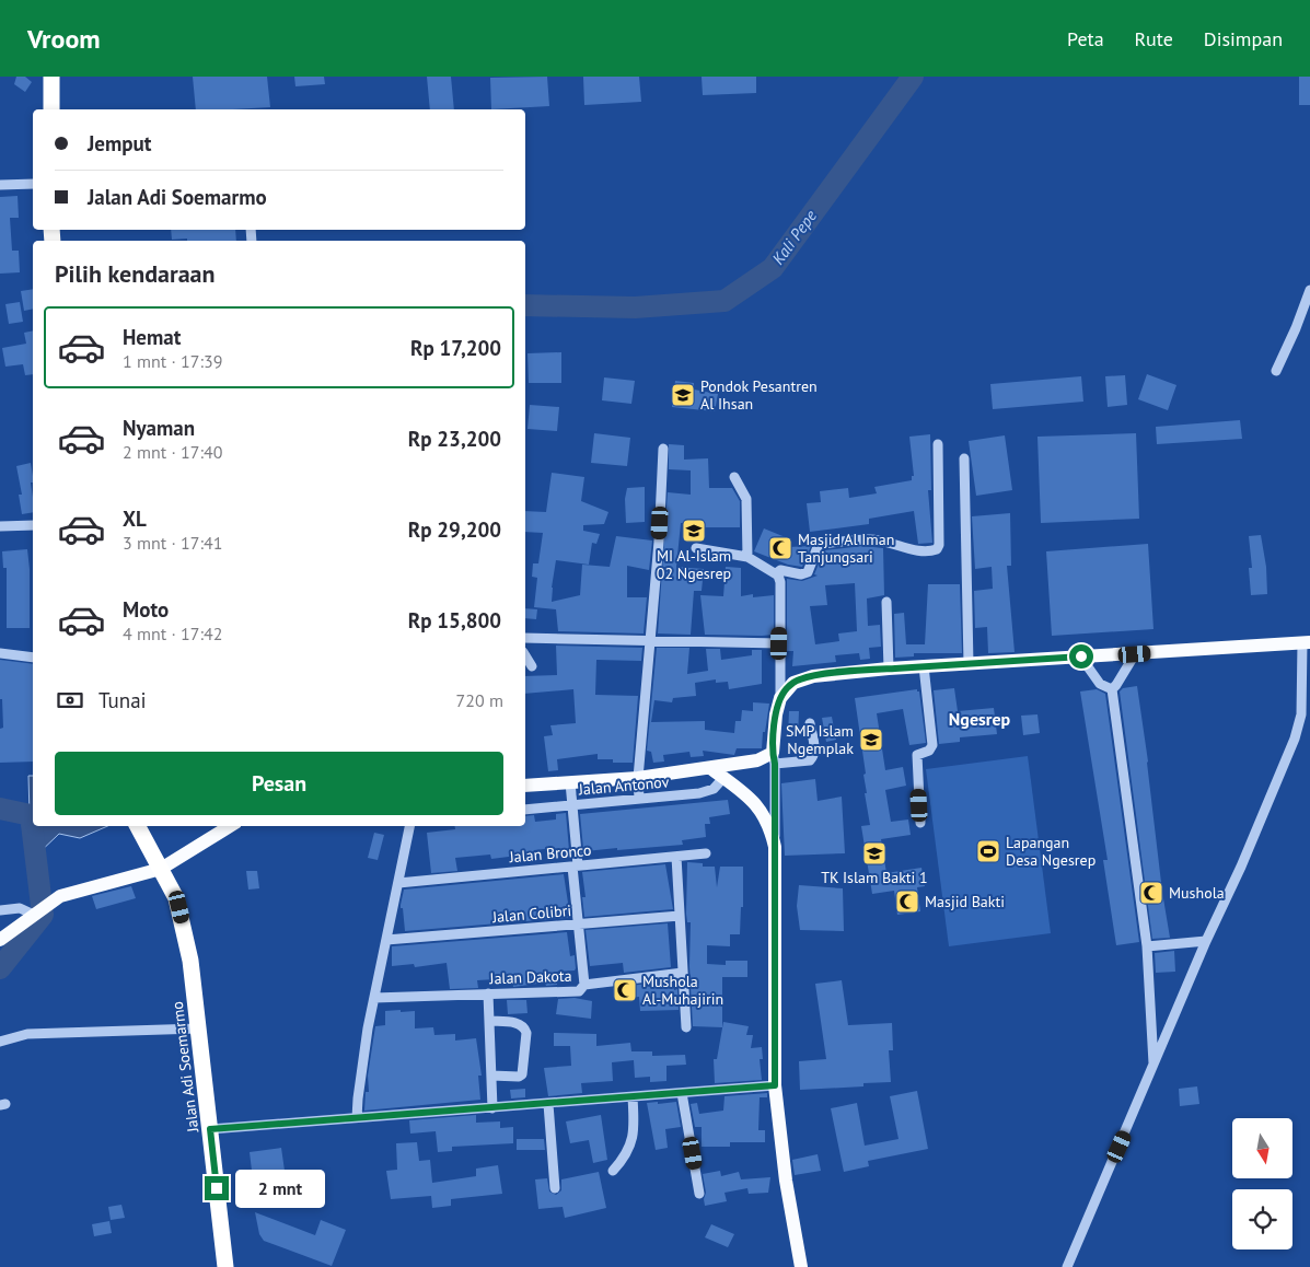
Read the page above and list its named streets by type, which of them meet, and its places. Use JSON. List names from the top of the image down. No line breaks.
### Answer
{"streets":{"highway":["Jalan Adi Soemarmo"],"street":["Jalan Antonov","Jalan Bronco","Jalan Colibri","Jalan Dakota"]},"districts":["Ngesrep"],"water":["Kali Pepe"],"places":{"school or university":["Pondok Pesantren Al Ihsan","MI Al-Islam 02 Ngesrep","SMP Islam Ngemplak","TK Islam Bakti 1"],"mosque":["Masjid Al Iman Tanjungsari","Mushola","Masjid Bakti","Mushola Al-Muhajirin"],"sports":["Lapangan Desa Ngesrep"]},"north":"bottom","page":{"header":"Vroom","nav":["Peta","Rute","Disimpan"],"banner":["Jemput","Jalan Adi Soemarmo"],"heading":"Pilih kendaraan","list":[{"name":"Hemat","note":"1 mnt · 17:39","value":"Rp 17,200"},{"name":"Nyaman","note":"2 mnt · 17:40","value":"Rp 23,200"},{"name":"XL","note":"3 mnt · 17:41","value":"Rp 29,200"},{"name":"Moto","note":"4 mnt · 17:42","value":"Rp 15,800"}],"pay":["Tunai","720 m"],"buttons":"Pesan","bubble":"2 mnt"}}
